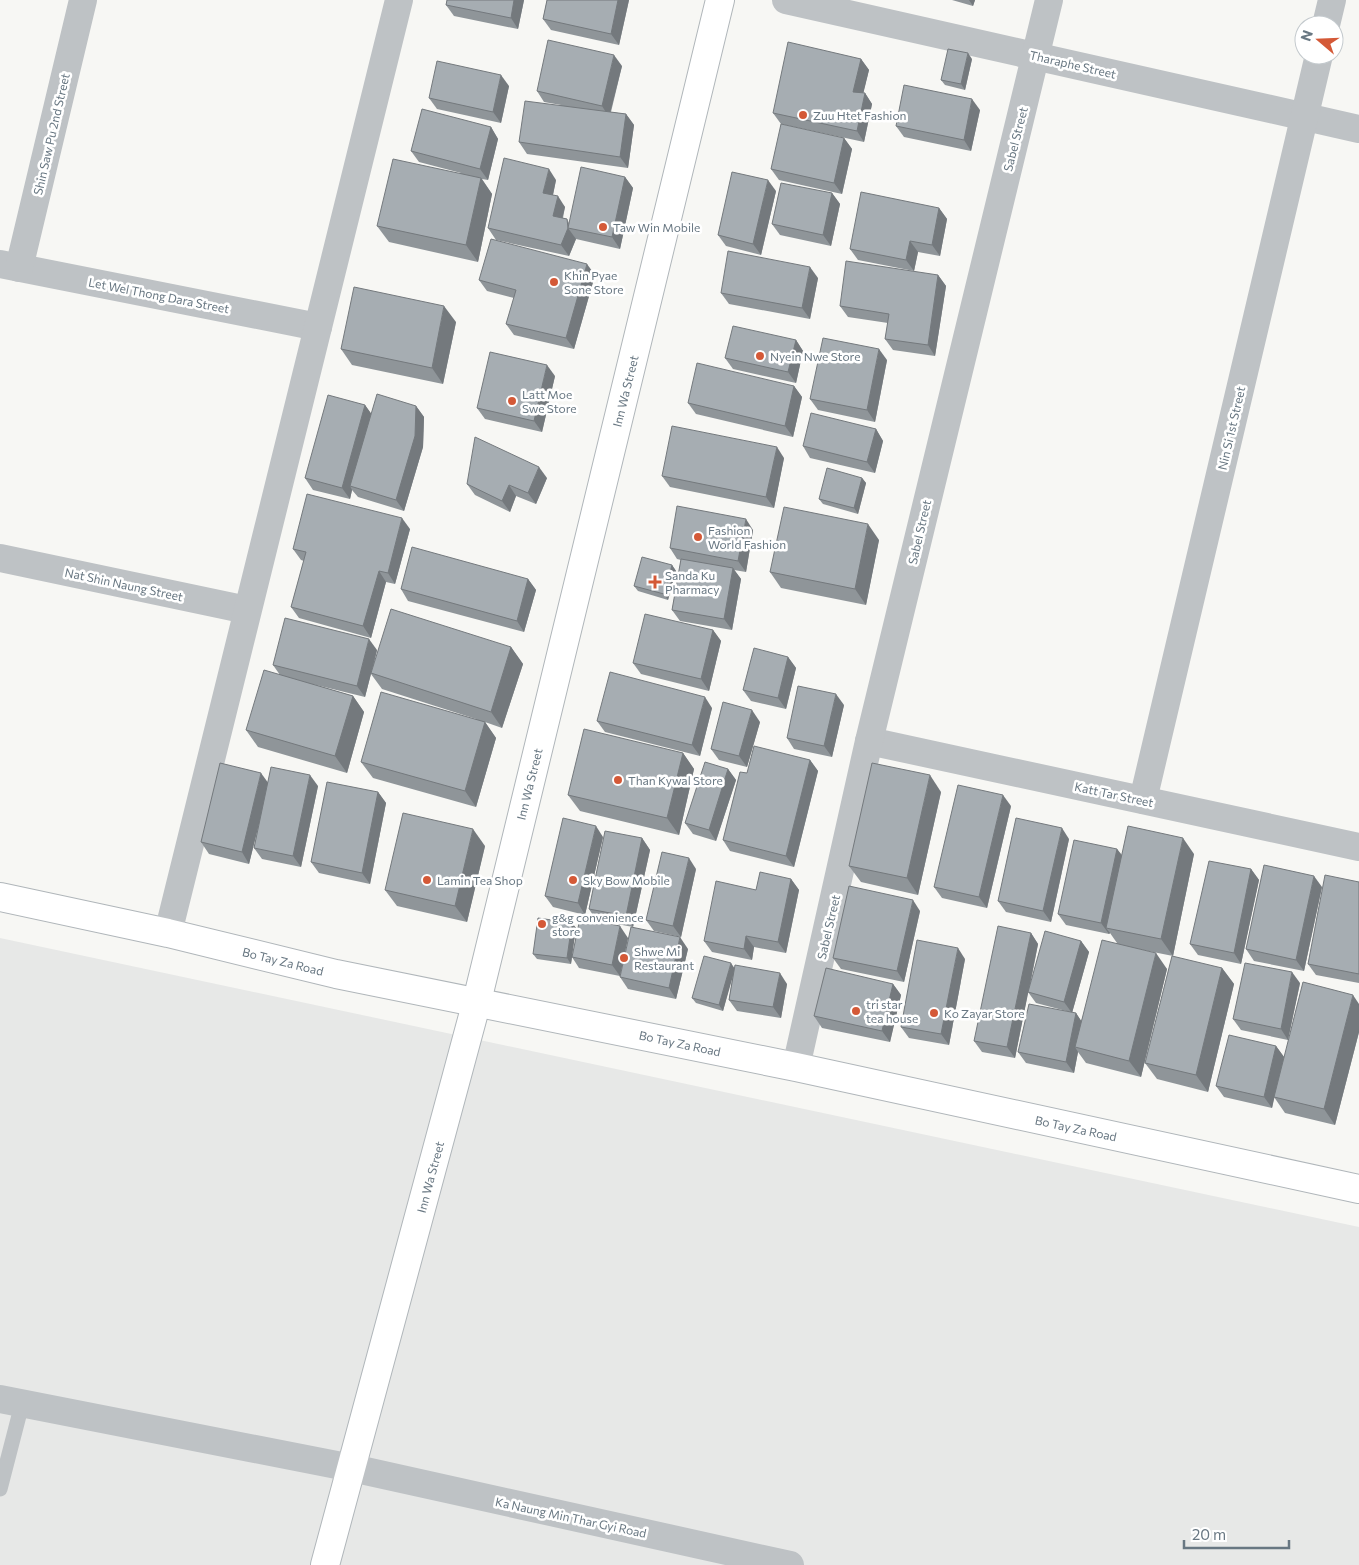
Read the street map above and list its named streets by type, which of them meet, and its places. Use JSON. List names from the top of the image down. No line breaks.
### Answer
{"streets":{"street":["Tharaphe Street","Shin Saw Pu 2nd Street","Sabel Street","Let Wel Thong Dara Street","Inn Wa Street","Nin Si 1st Street","Nat Shin Naung Street","Katt Tar Street","Bo Tay Za Road","Ka Naung Min Thar Gyi Road"]},"crossings":[["Tharaphe Street","Sabel Street"],["Tharaphe Street","Nin Si 1st Street"],["Shin Saw Pu 2nd Street","Let Wel Thong Dara Street"],["Sabel Street","Katt Tar Street"],["Sabel Street","Bo Tay Za Road"],["Inn Wa Street","Bo Tay Za Road"],["Inn Wa Street","Ka Naung Min Thar Gyi Road"],["Nin Si 1st Street","Katt Tar Street"]],"places":{"other":["Zuu Htet Fashion","Taw Win Mobile","Khin Pyae Sone Store","Nyein Nwe Store","Latt Moe Swe Store","Fashion World Fashion","Than Kywal Store","Lamin Tea Shop","Sky Bow Mobile","g&g convenience store","Shwe Mi Restaurant","tri star tea house","Ko Zayar Store"],"health":["Sanda Ku Pharmacy"]},"scale_bar":"20 m","north":"left"}
